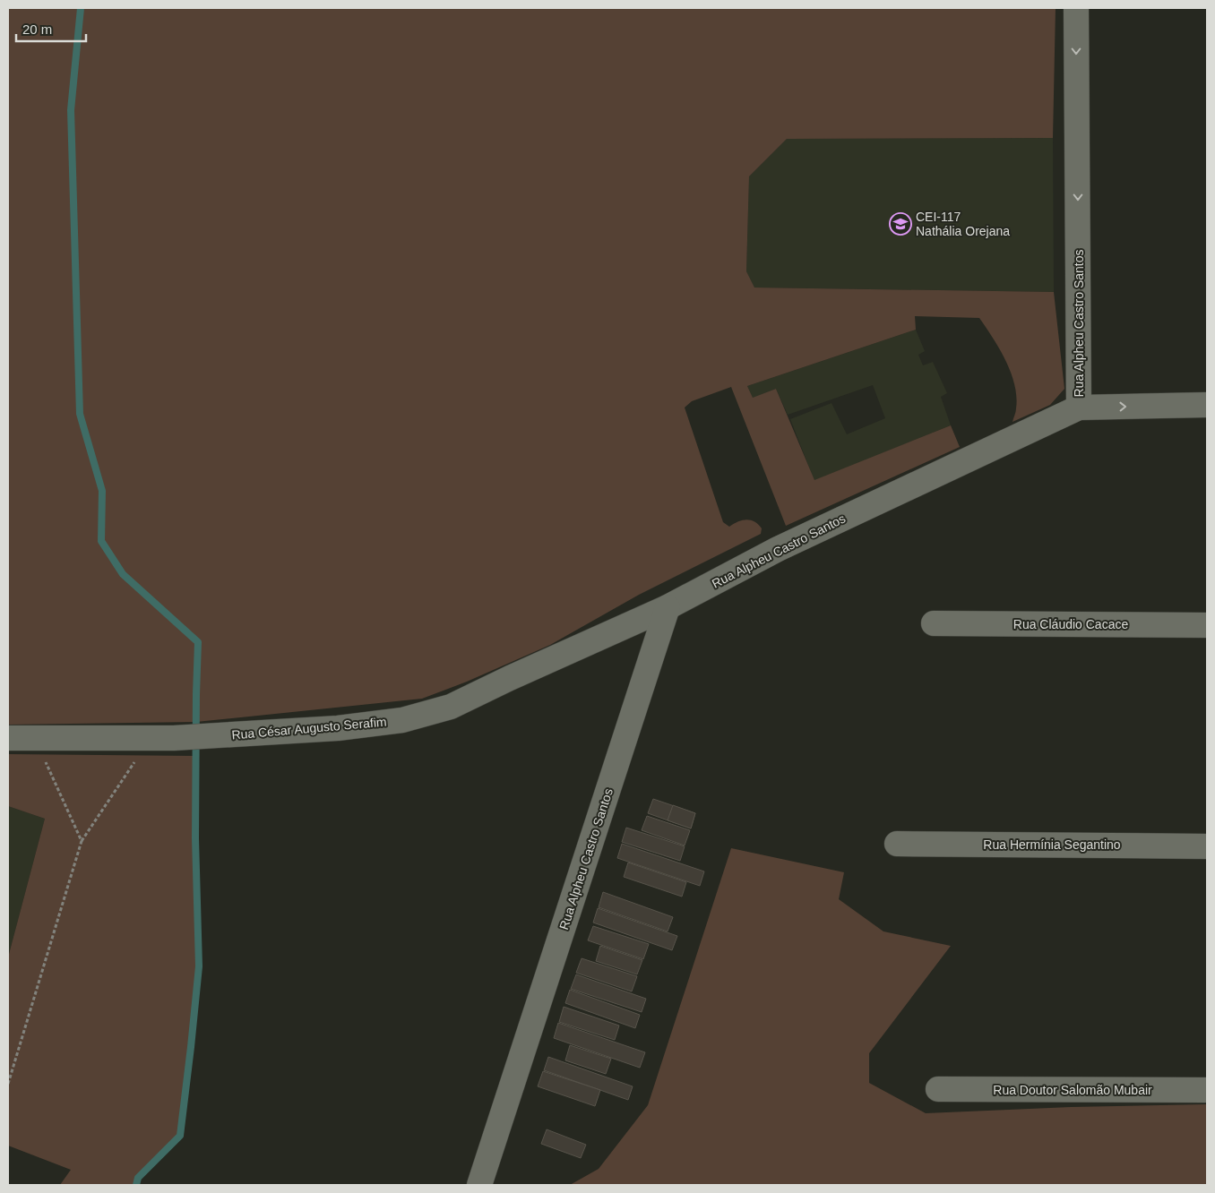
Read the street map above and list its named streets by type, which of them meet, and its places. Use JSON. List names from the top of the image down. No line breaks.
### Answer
{"streets":{"street":["Rua Alpheu Castro Santos","Rua Cláudio Cacace","Rua César Augusto Serafim","Rua Hermínia Segantino","Rua Doutor Salomão Mubair"]},"crossings":[["Rua Alpheu Castro Santos","Rua César Augusto Serafim"]],"places":{"school or university":["CEI-117 Nathália Orejana"]},"scale_bar":"20 m"}
